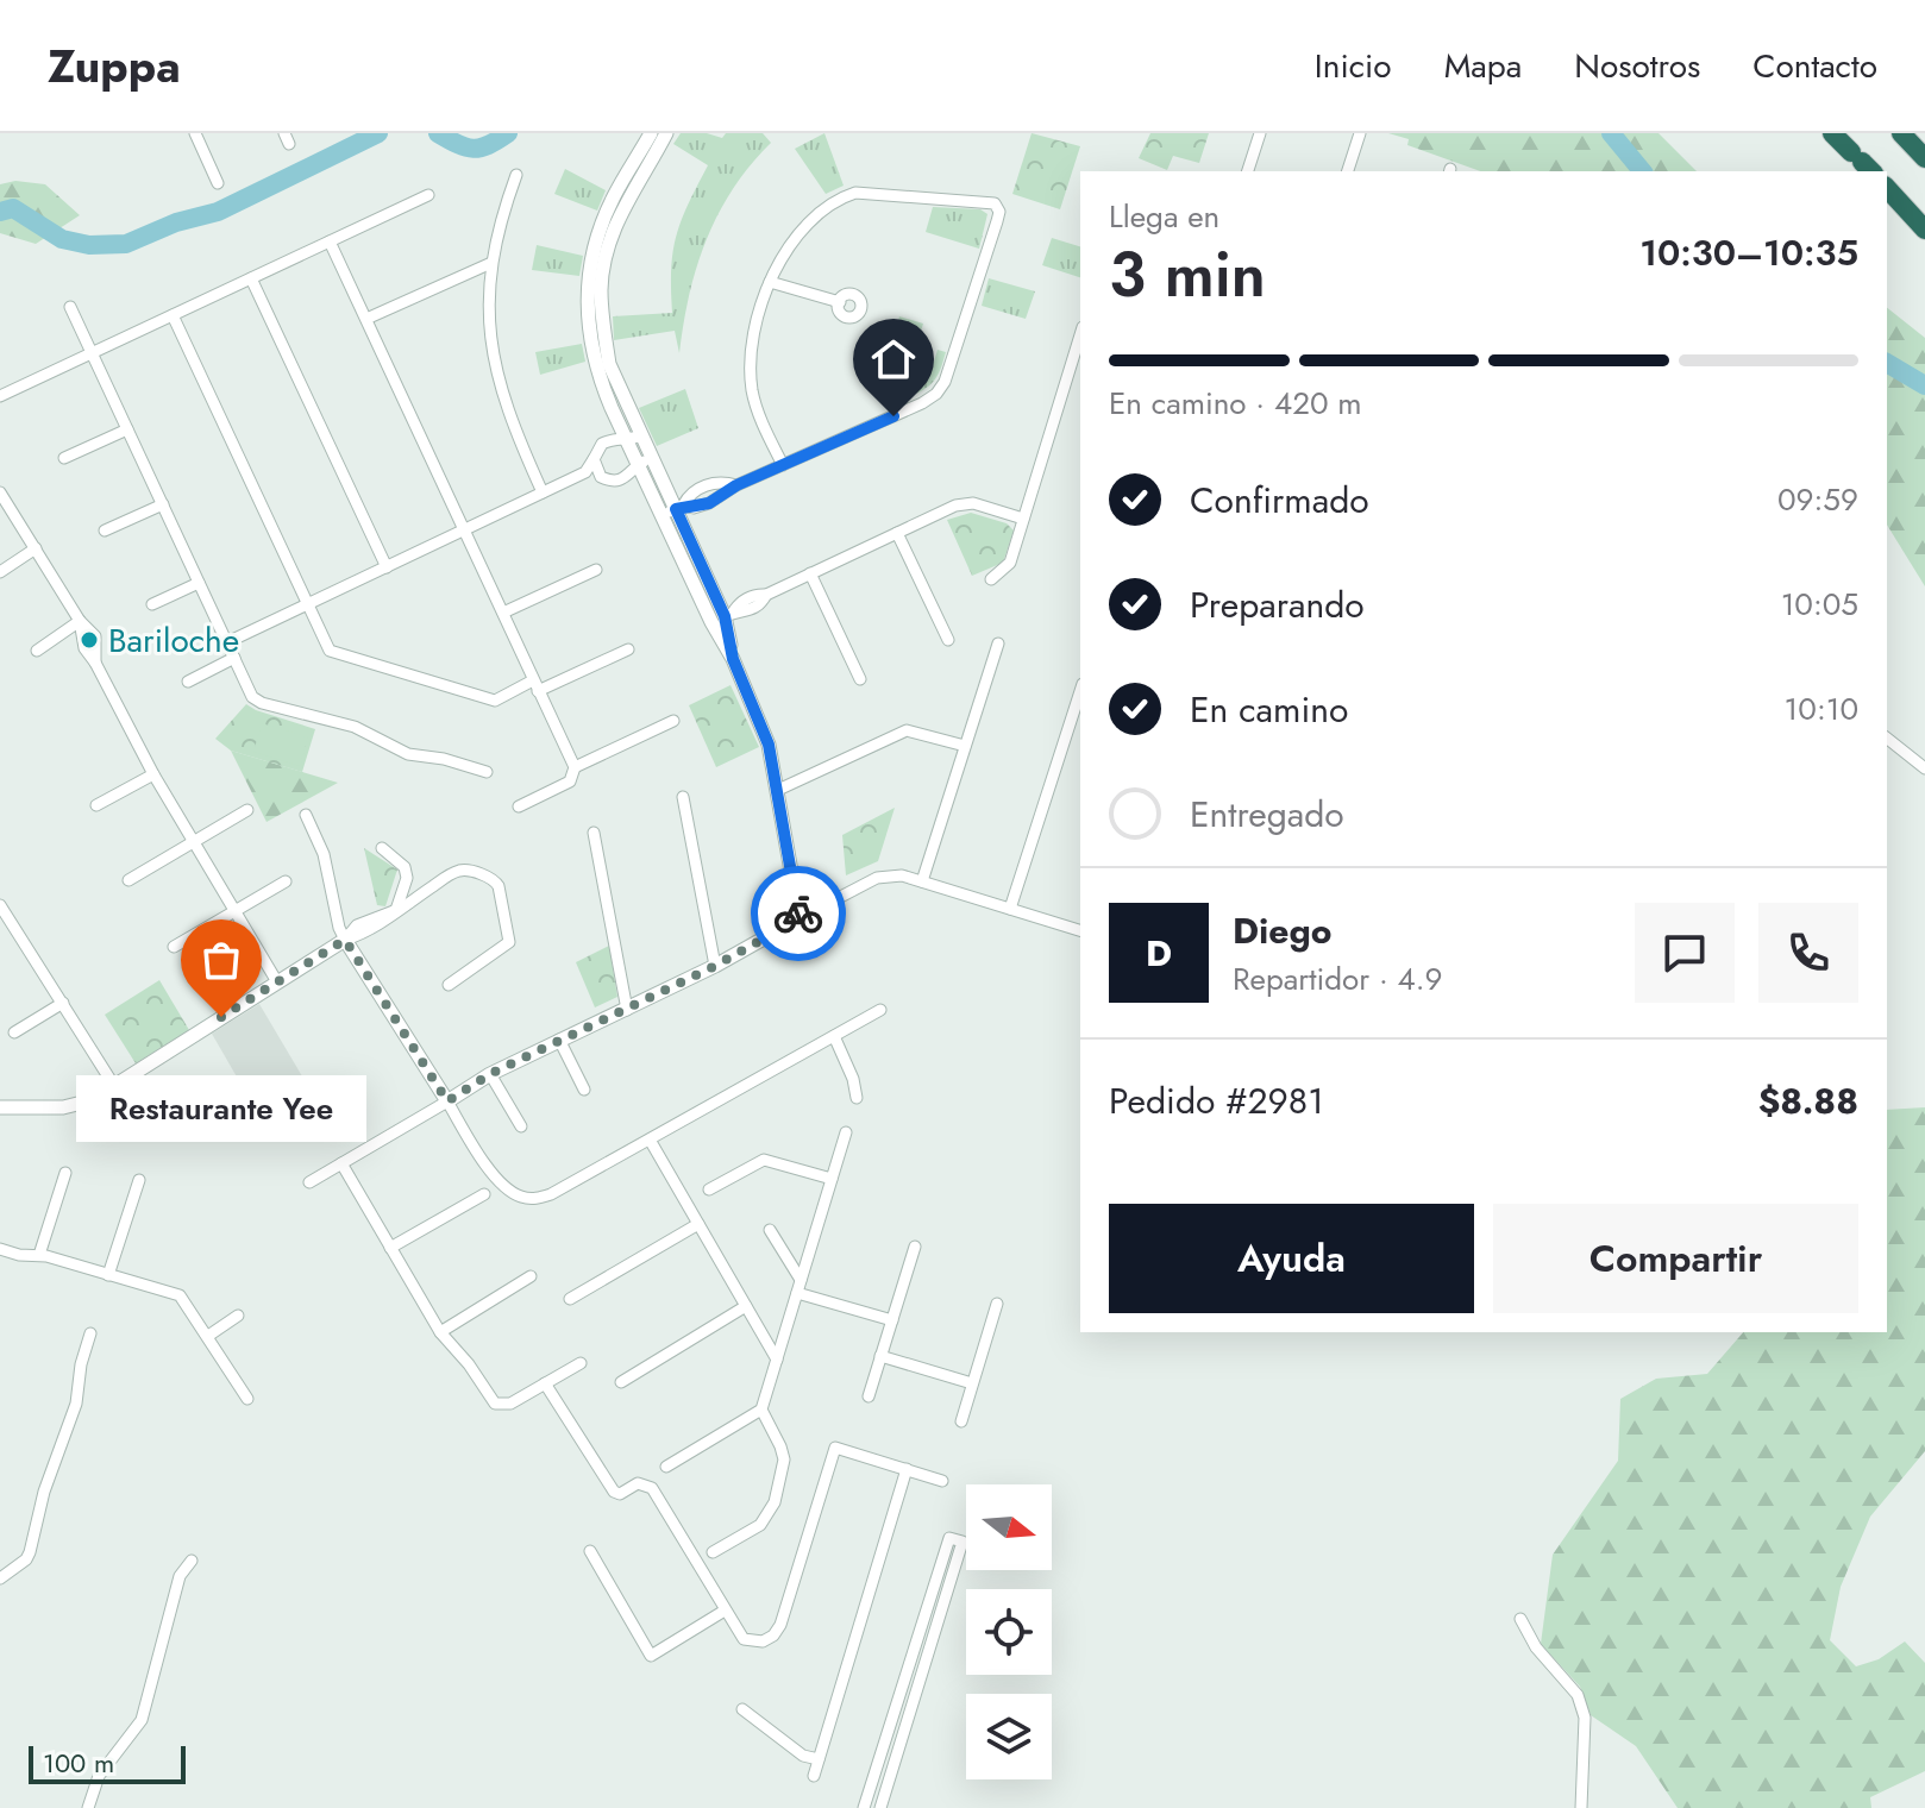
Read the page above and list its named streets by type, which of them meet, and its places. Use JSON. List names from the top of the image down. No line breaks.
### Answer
{"places":["Bariloche","Restaurante Yee"],"scale_bar":"100 m","north":"right","page":{"header":"Zuppa","nav":["Inicio","Mapa","Nosotros","Contacto"],"heading":["3 min","Llega en","10:30–10:35"],"panel":["Diego","Repartidor · 4.9","Pedido #2981","$8.88"],"bar":"En camino · 420 m","list":[["Confirmado","09:59"],["Preparando","10:05"],["En camino","10:10"],"Entregado"],"round":"D","bubble":"Restaurante Yee","buttons":["Ayuda","Compartir"],"scale":"100 m"}}
